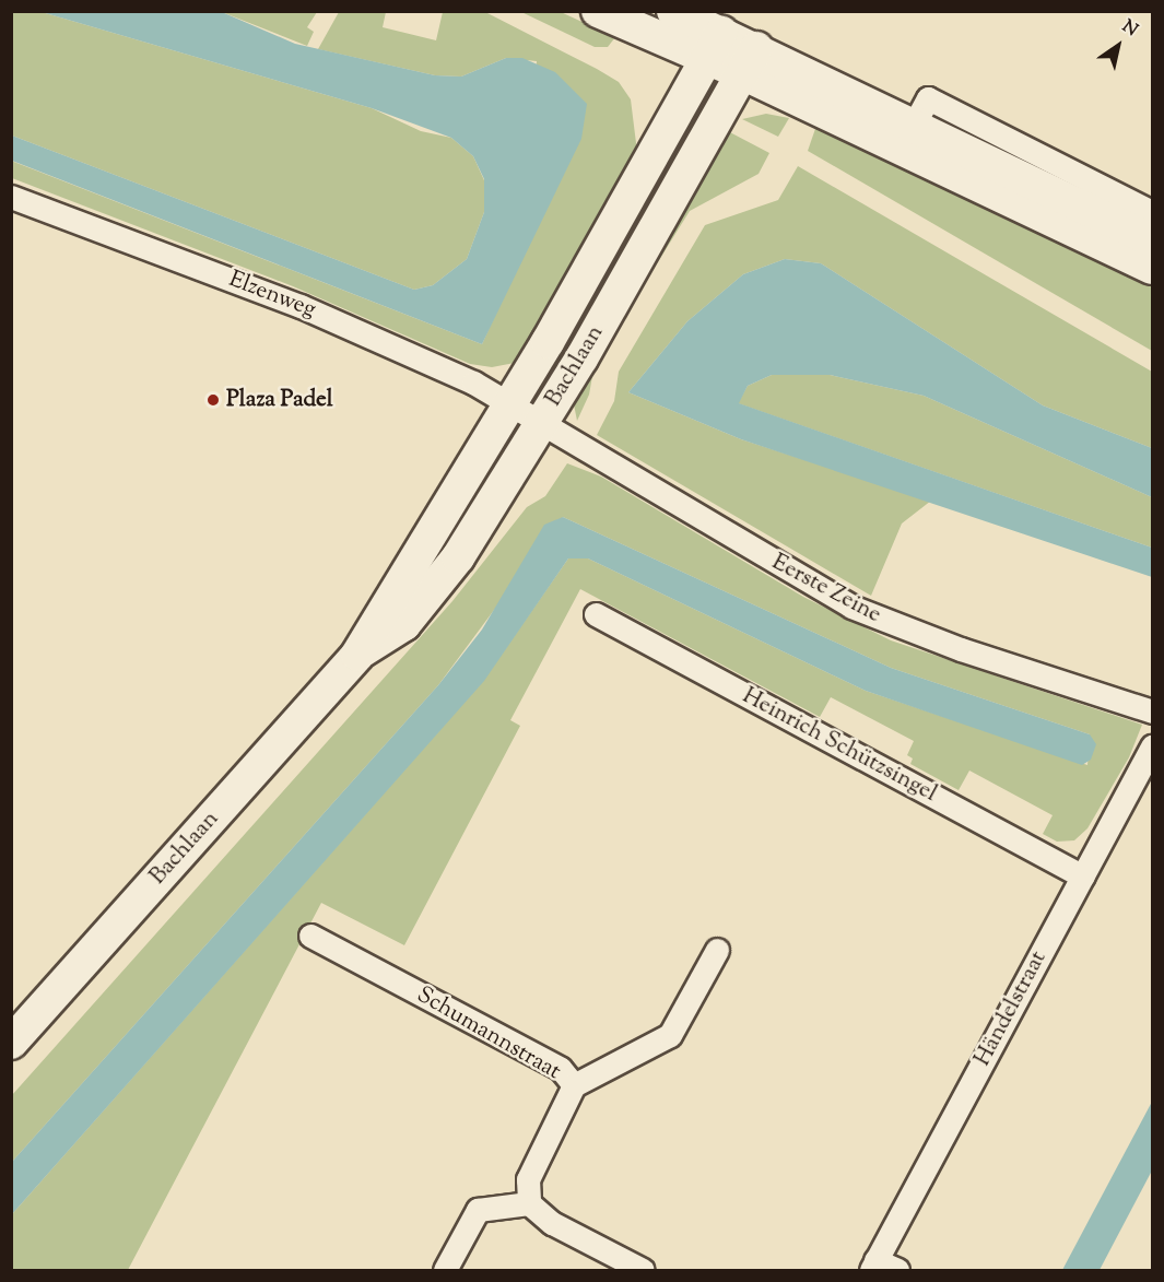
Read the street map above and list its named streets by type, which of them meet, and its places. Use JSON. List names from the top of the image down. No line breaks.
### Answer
{"streets":{"main road":["Bachlaan"],"street":["Elzenweg","Eerste Zeine","Heinrich Schützsingel","Händelstraat","Schumannstraat"]},"crossings":[["Elzenweg","Bachlaan"],["Elzenweg","Eerste Zeine"],["Bachlaan","Eerste Zeine"],["Heinrich Schützsingel","Händelstraat"]],"places":["Plaza Padel"],"north":"top right"}
